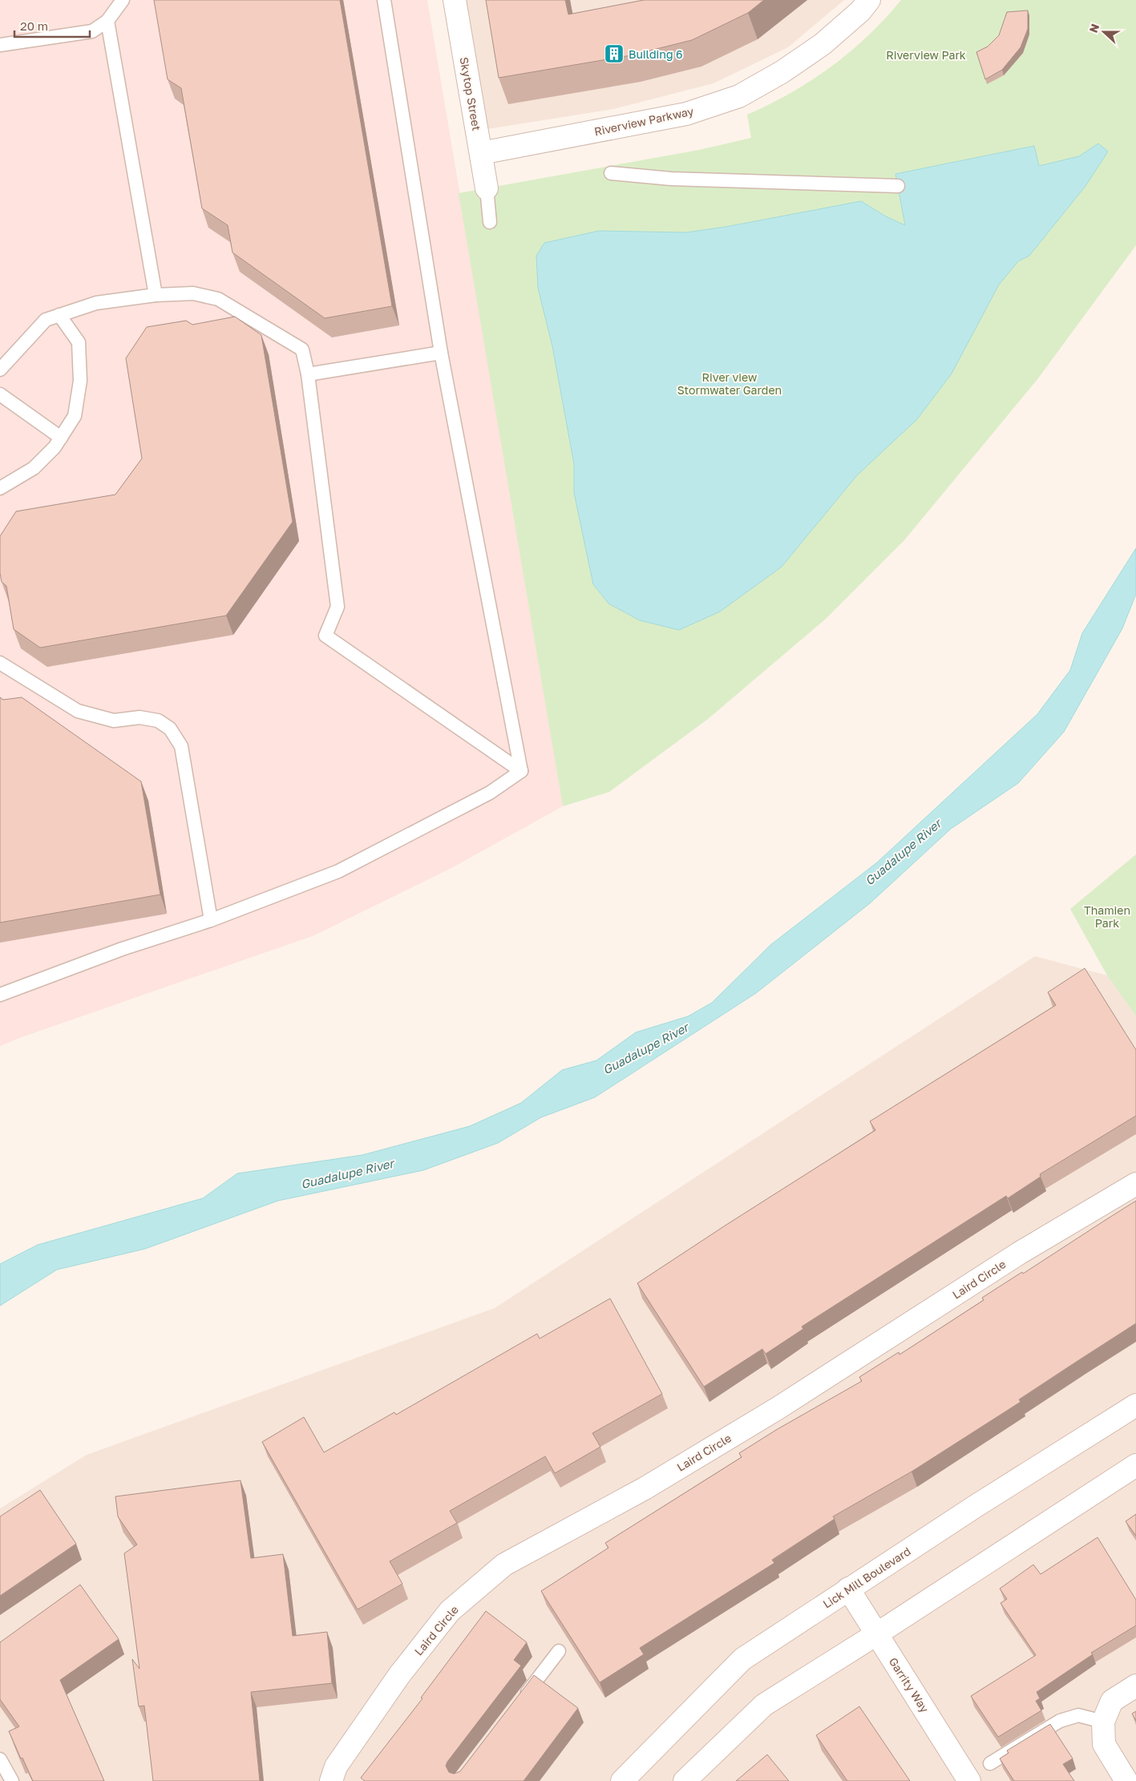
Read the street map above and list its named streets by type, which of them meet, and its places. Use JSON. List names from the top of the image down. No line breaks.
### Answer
{"streets":{"street":["Skytop Street","Riverview Parkway","Laird Circle","Lick Mill Boulevard","Garrity Way"]},"crossings":[["Skytop Street","Riverview Parkway"],["Lick Mill Boulevard","Garrity Way"]],"water":["Guadalupe River"],"parks":["Riverview Park","River view Stormwater Garden","Thamien Park"],"places":{"building":["Building 6"]},"scale_bar":"20 m","north":"left"}
